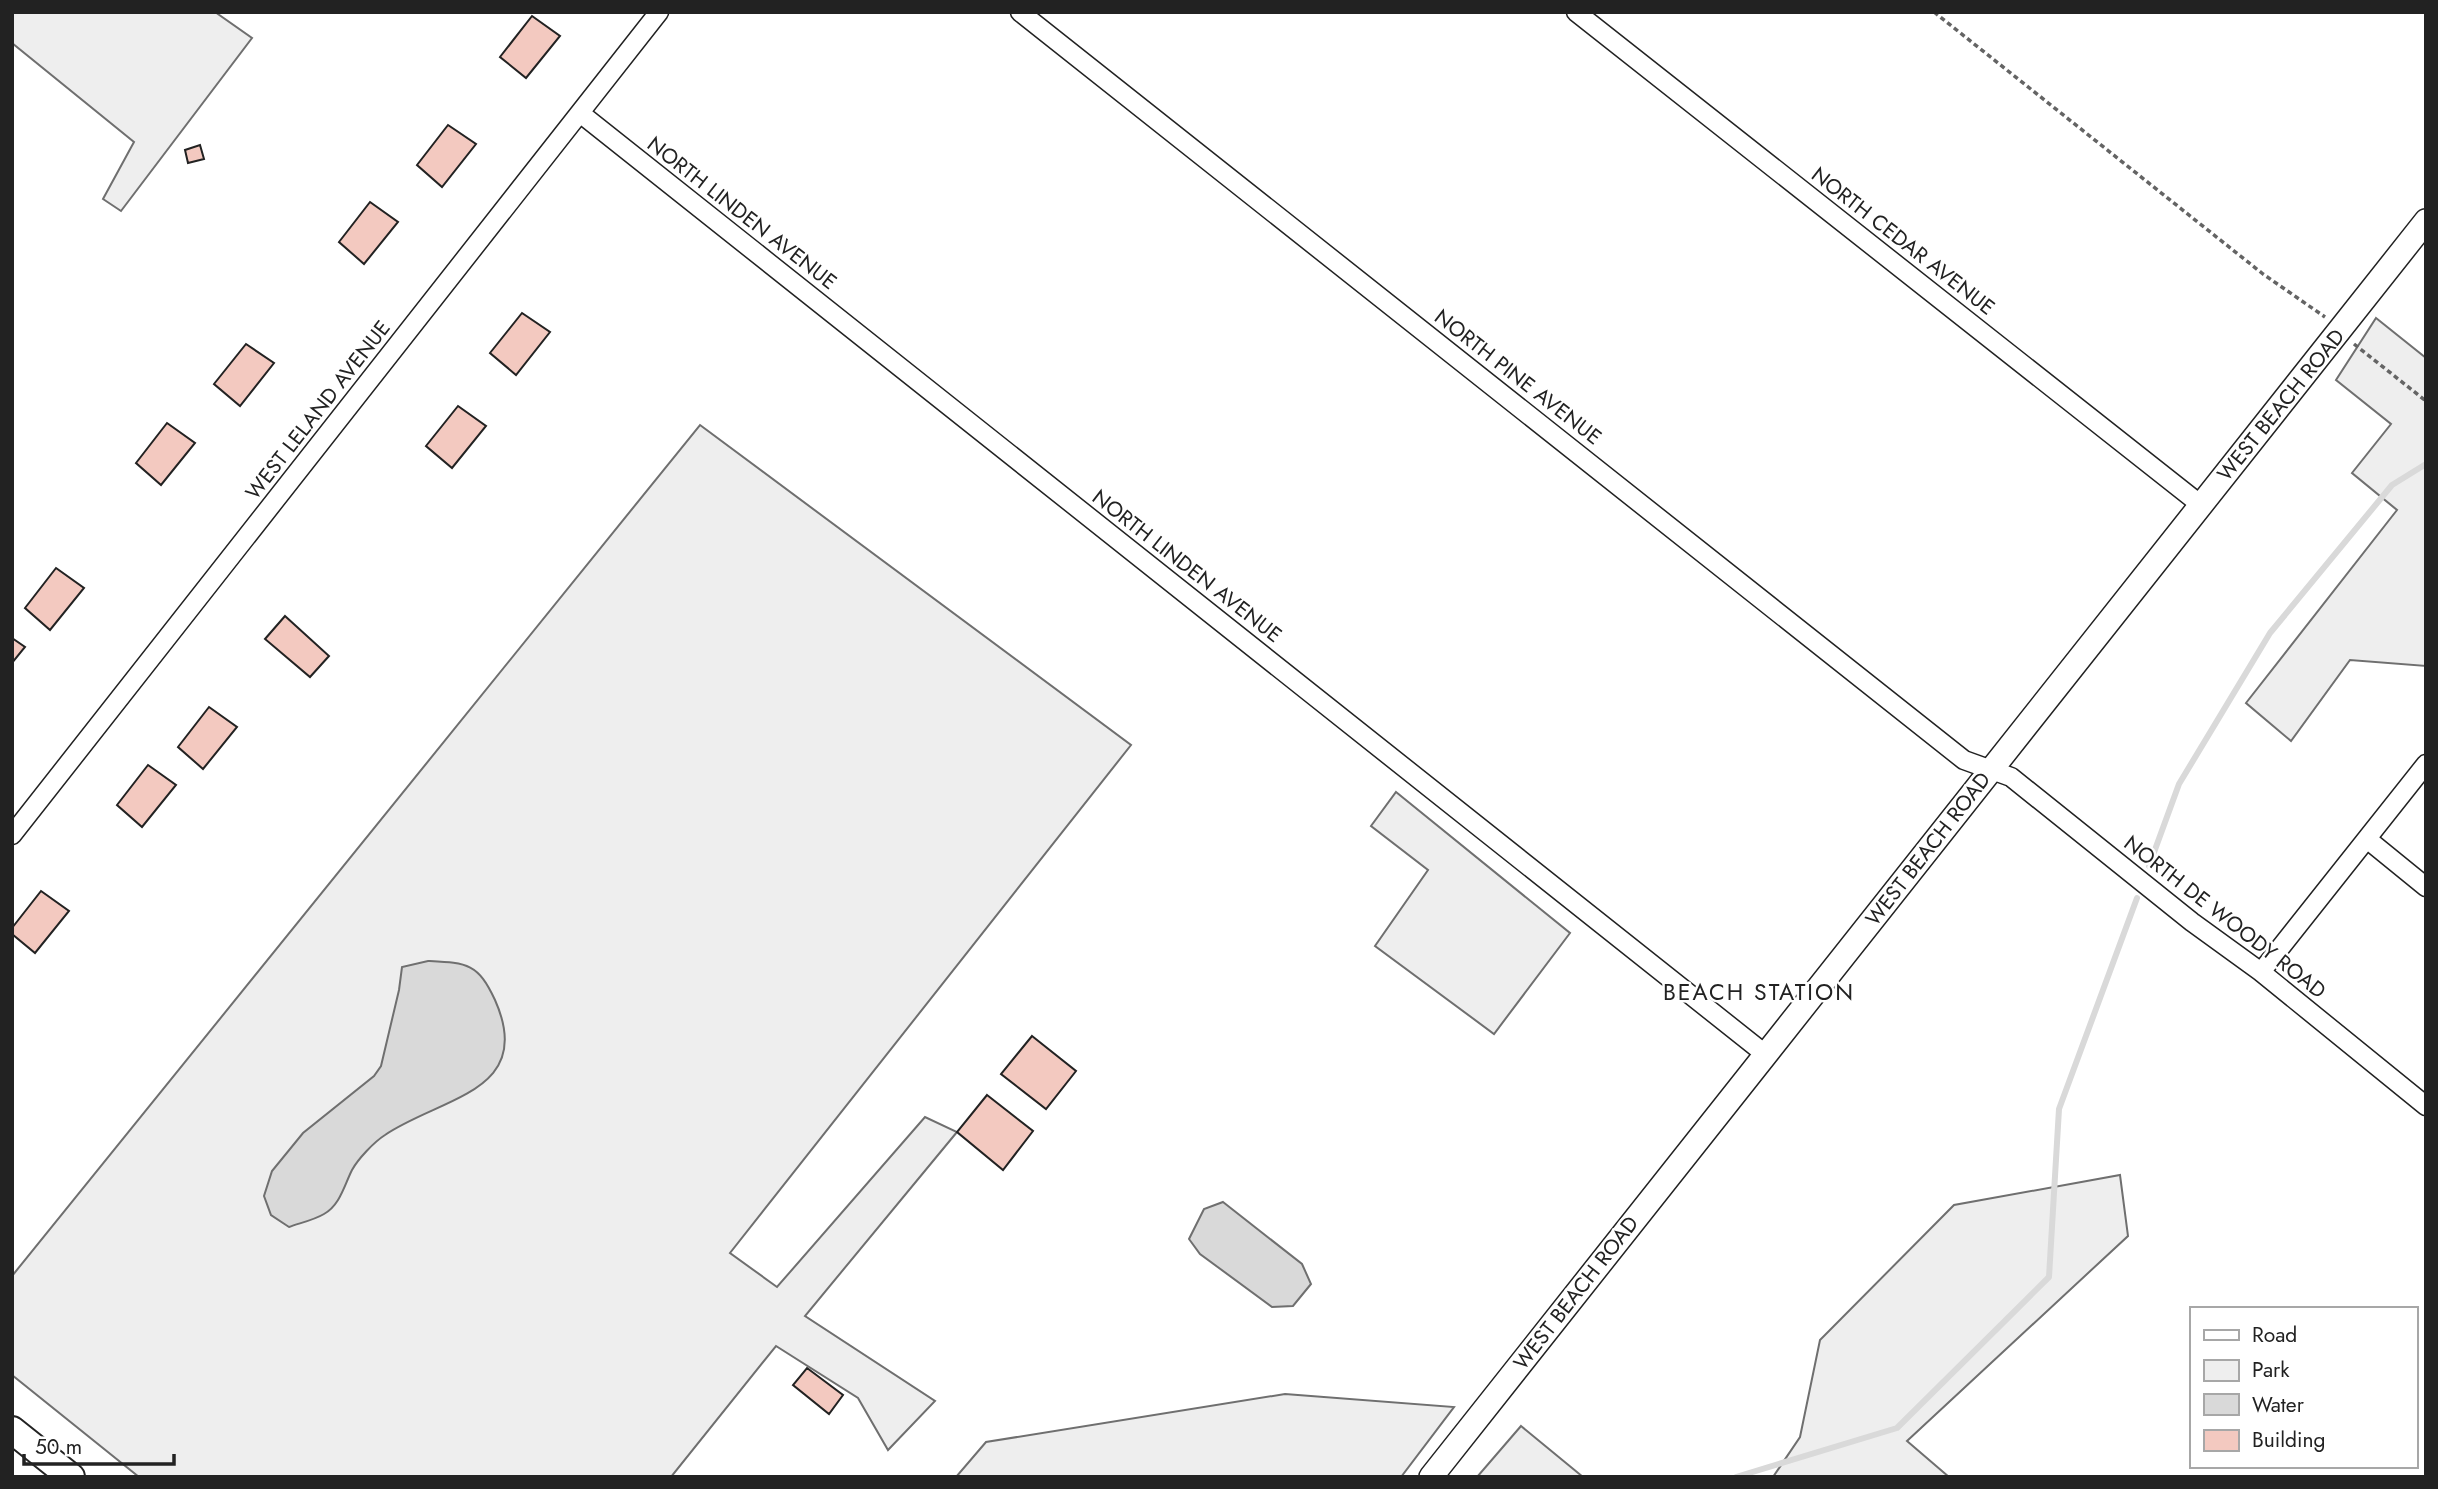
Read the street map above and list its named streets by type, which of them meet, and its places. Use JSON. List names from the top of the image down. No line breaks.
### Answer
{"streets":{"street":["NORTH LINDEN AVENUE","NORTH CEDAR AVENUE","NORTH PINE AVENUE","WEST BEACH ROAD","WEST LELAND AVENUE","NORTH DE WOODY ROAD"]},"crossings":[["NORTH LINDEN AVENUE","WEST BEACH ROAD"],["NORTH LINDEN AVENUE","WEST LELAND AVENUE"],["NORTH CEDAR AVENUE","WEST BEACH ROAD"],["NORTH PINE AVENUE","WEST BEACH ROAD"],["NORTH PINE AVENUE","NORTH DE WOODY ROAD"],["WEST BEACH ROAD","NORTH DE WOODY ROAD"]],"districts":["BEACH STATION"],"legend":["Road","Park","Water","Building"],"scale_bar":"50 m"}
